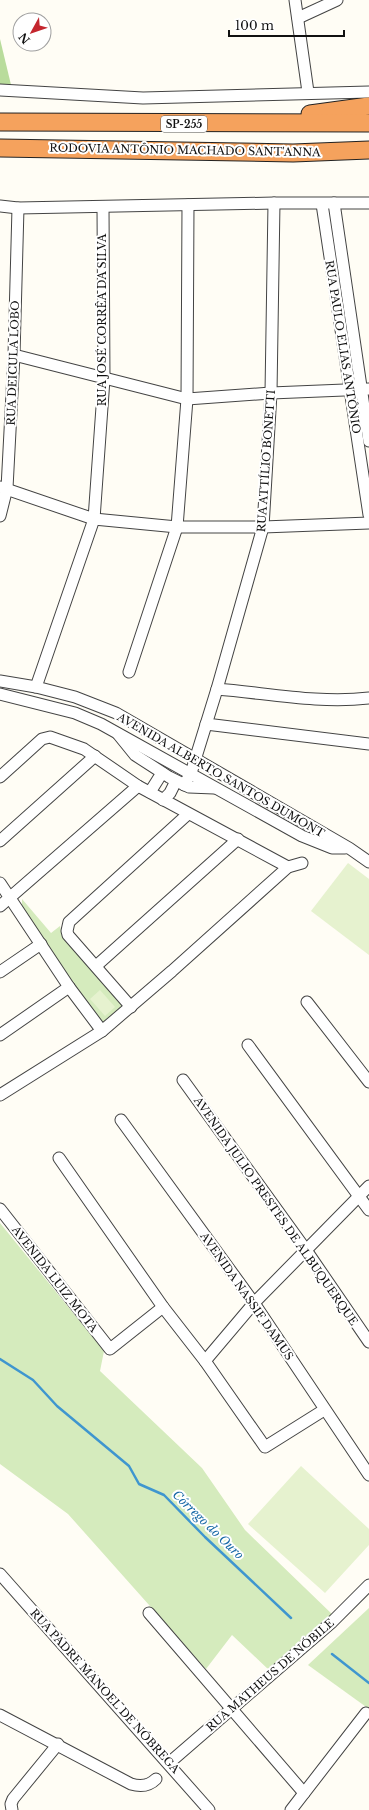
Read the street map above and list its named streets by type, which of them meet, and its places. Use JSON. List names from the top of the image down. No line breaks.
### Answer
{"streets":{"highway":["SP-255","RODOVIA ANTÔNIO MACHADO SANT'ANNA"],"street":["RUA JOSÉ CORRÊA DA SILVA","RUA PAULO ELIAS ANTÔNIO","RUA DEICULA LOBO","RUA ATTÍLIO BONETTI","AVENIDA ALBERTO SANTOS DUMONT","AVENIDA JULIO PRESTES DE ALBUQUERQUE","AVENIDA LUIZ MOTA","AVENIDA NASSIF DAMUS","RUA MATHEUS DE NÓBILE","RUA PADRE MANOEL DE NÓBREGA"]},"crossings":[["RUA JOSÉ CORRÊA DA SILVA","AVENIDA ALBERTO SANTOS DUMONT"],["RUA ATTÍLIO BONETTI","AVENIDA ALBERTO SANTOS DUMONT"],["RUA MATHEUS DE NÓBILE","RUA PADRE MANOEL DE NÓBREGA"]],"water":["Córrego do Ouro"],"scale_bar":"100 m","north":"bottom left"}
